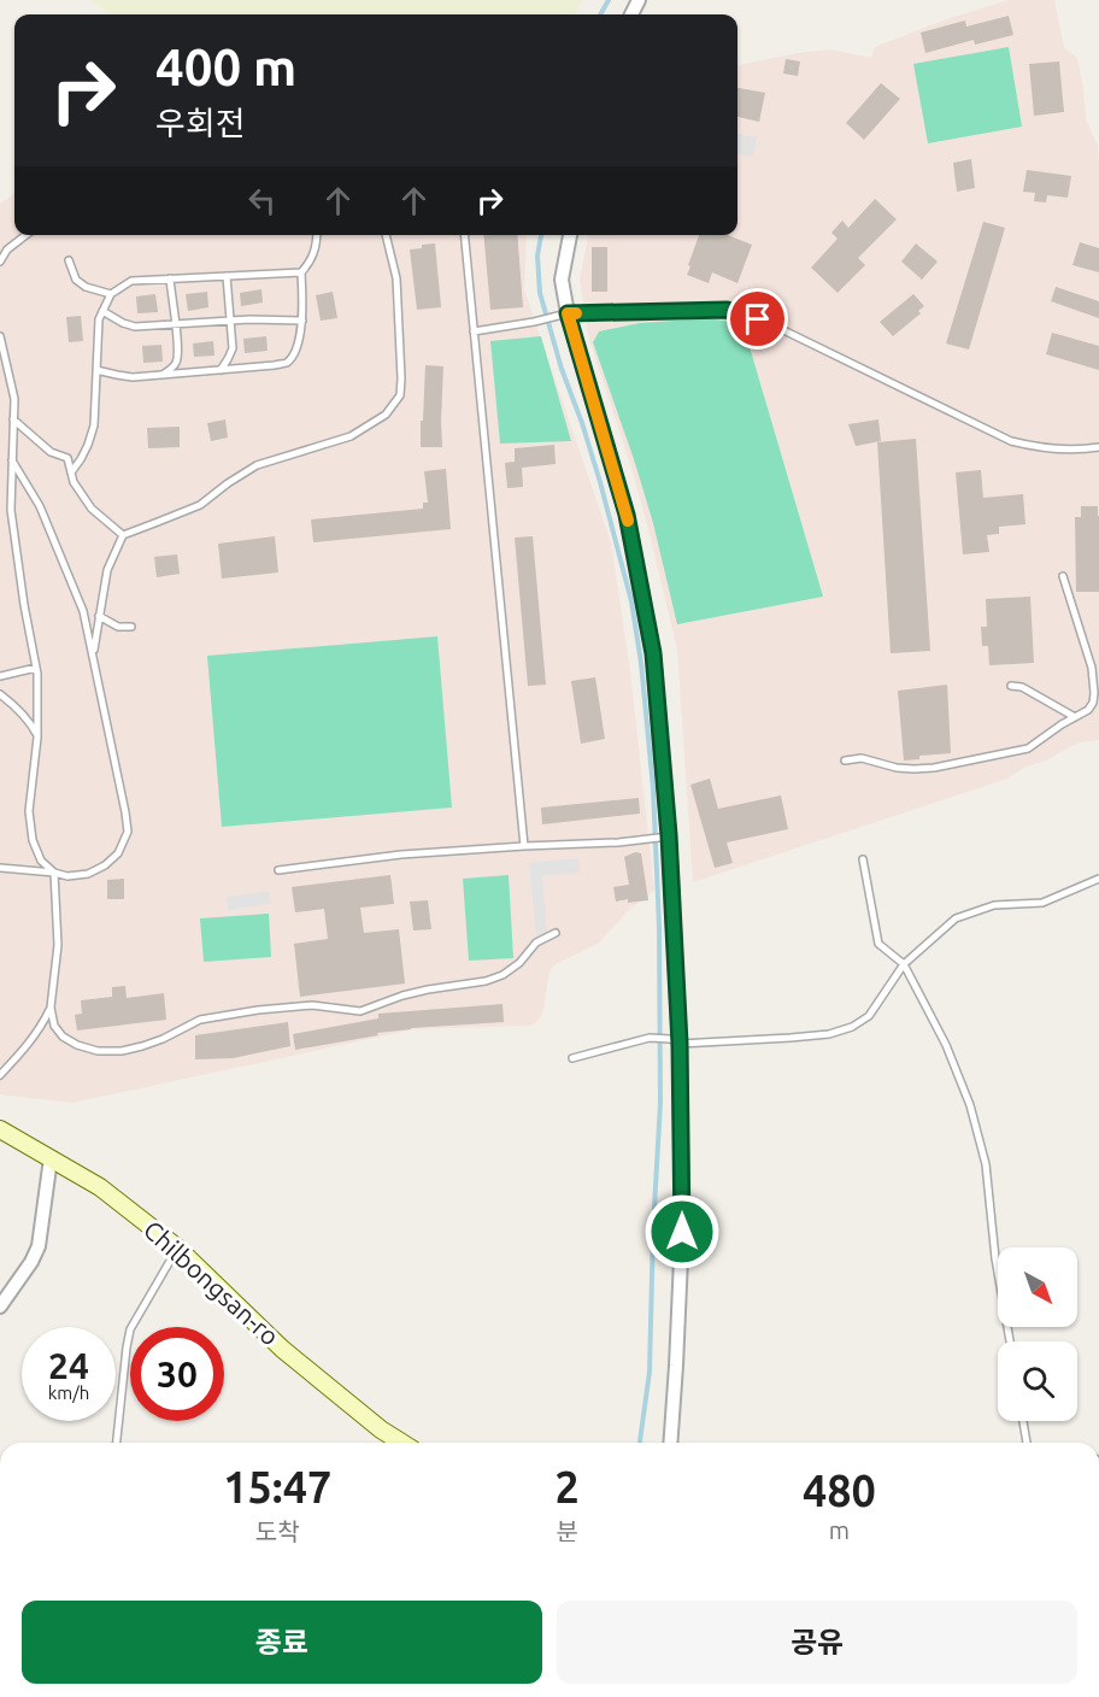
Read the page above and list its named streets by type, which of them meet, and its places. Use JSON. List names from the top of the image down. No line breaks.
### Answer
{"streets":{"street":["Chilbongsan-ro"]},"north":"bottom right","page":{"turn":["400 m","우회전"],"speed":"24 km/h","limit":"30","eta":["15:47","도착","2","분","480","m"],"buttons":["종료","공유"]}}
